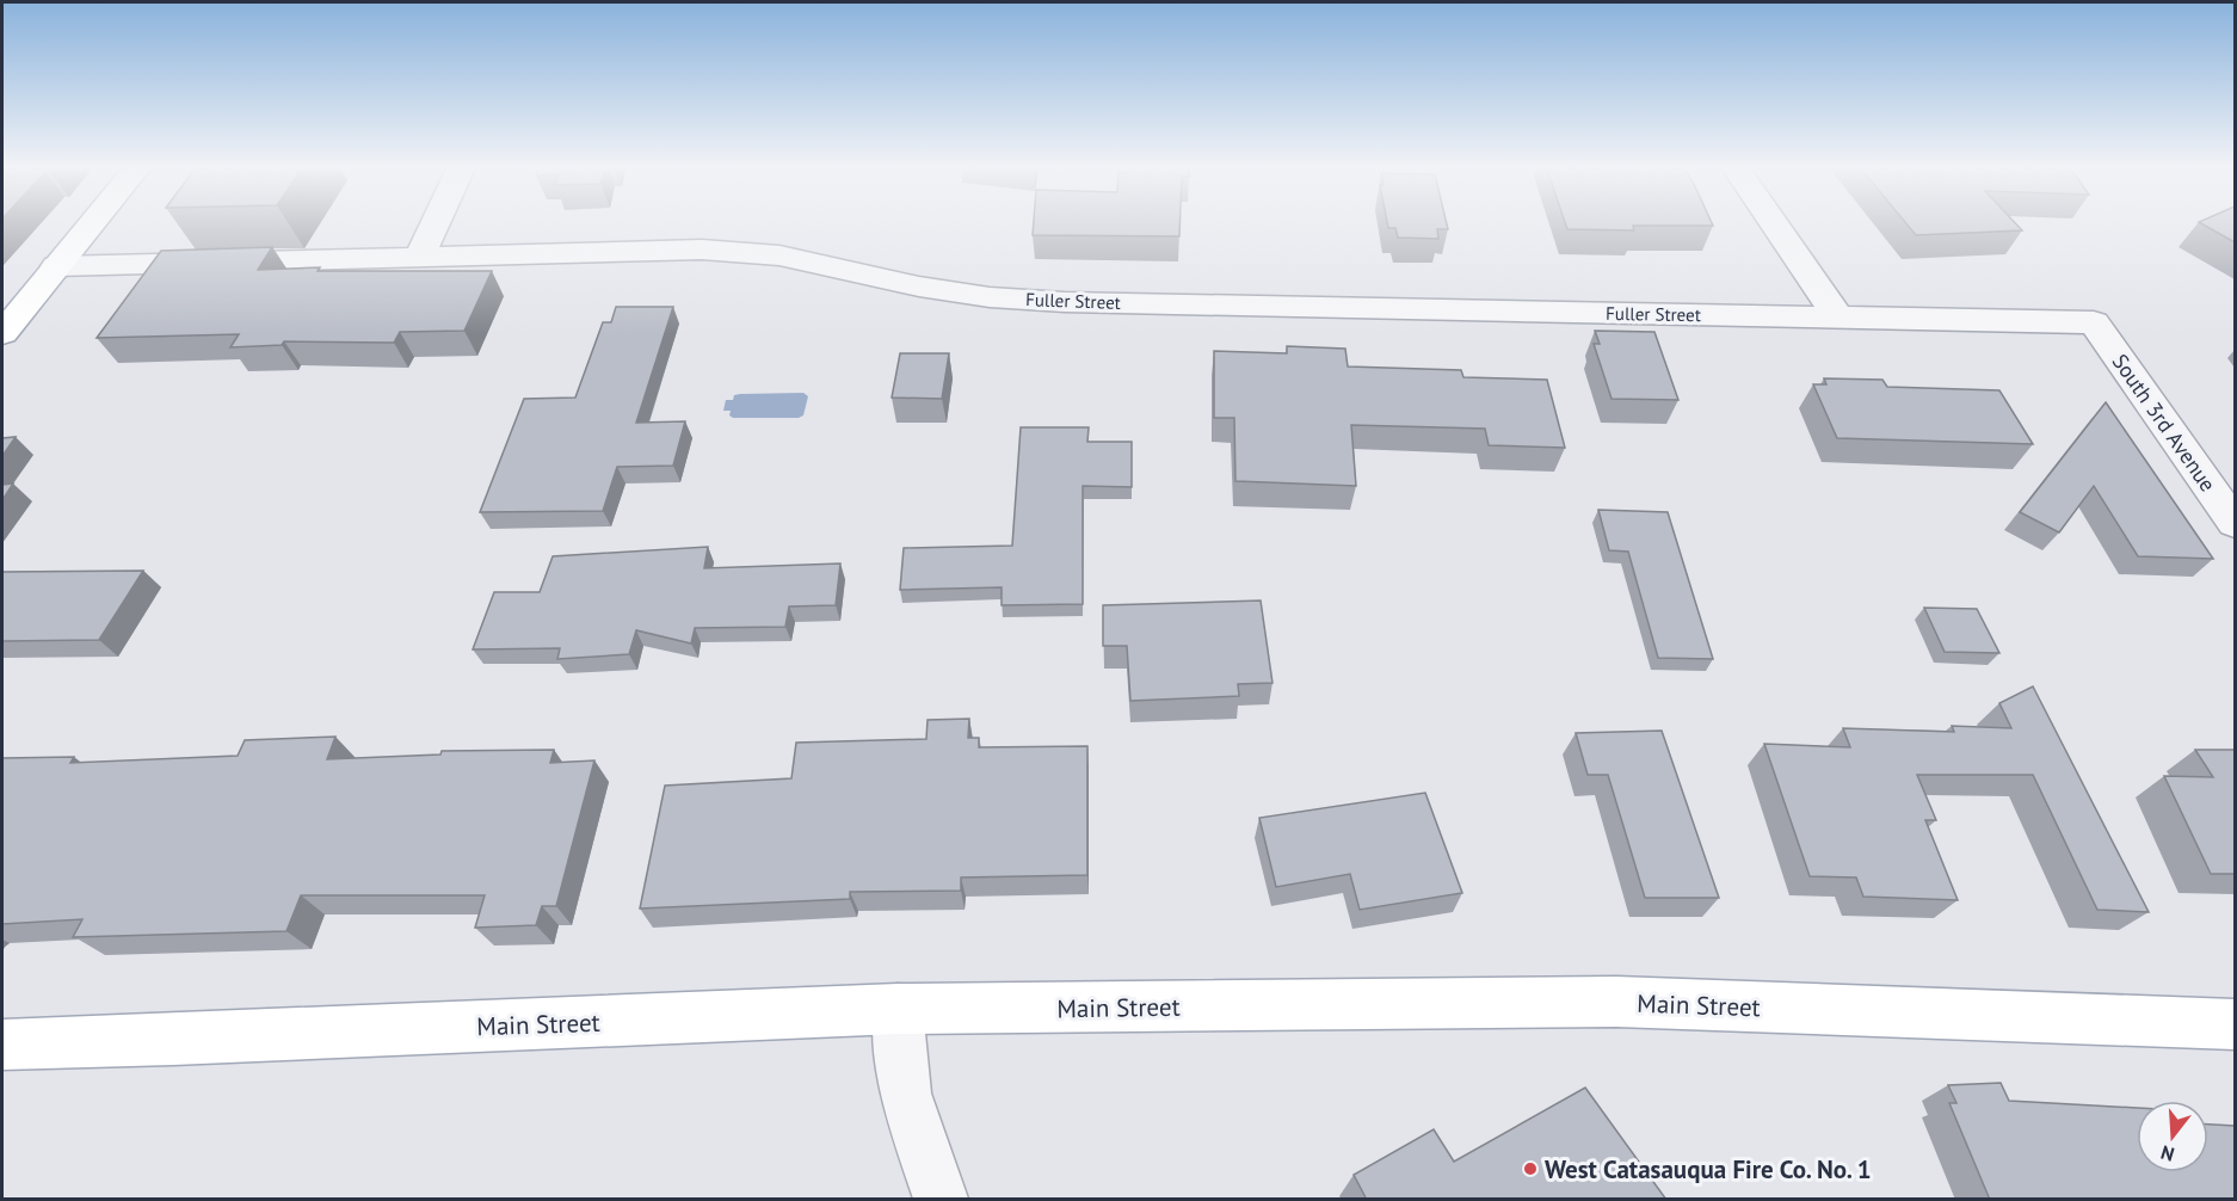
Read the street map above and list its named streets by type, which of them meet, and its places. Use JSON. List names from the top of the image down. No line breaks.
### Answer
{"streets":{"main road":["Main Street"],"street":["Fuller Street","South 3rd Avenue"]},"crossings":[["Fuller Street","South 3rd Avenue"]],"places":["West Catasauqua Fire Co. No. 1"],"north":"bottom"}
